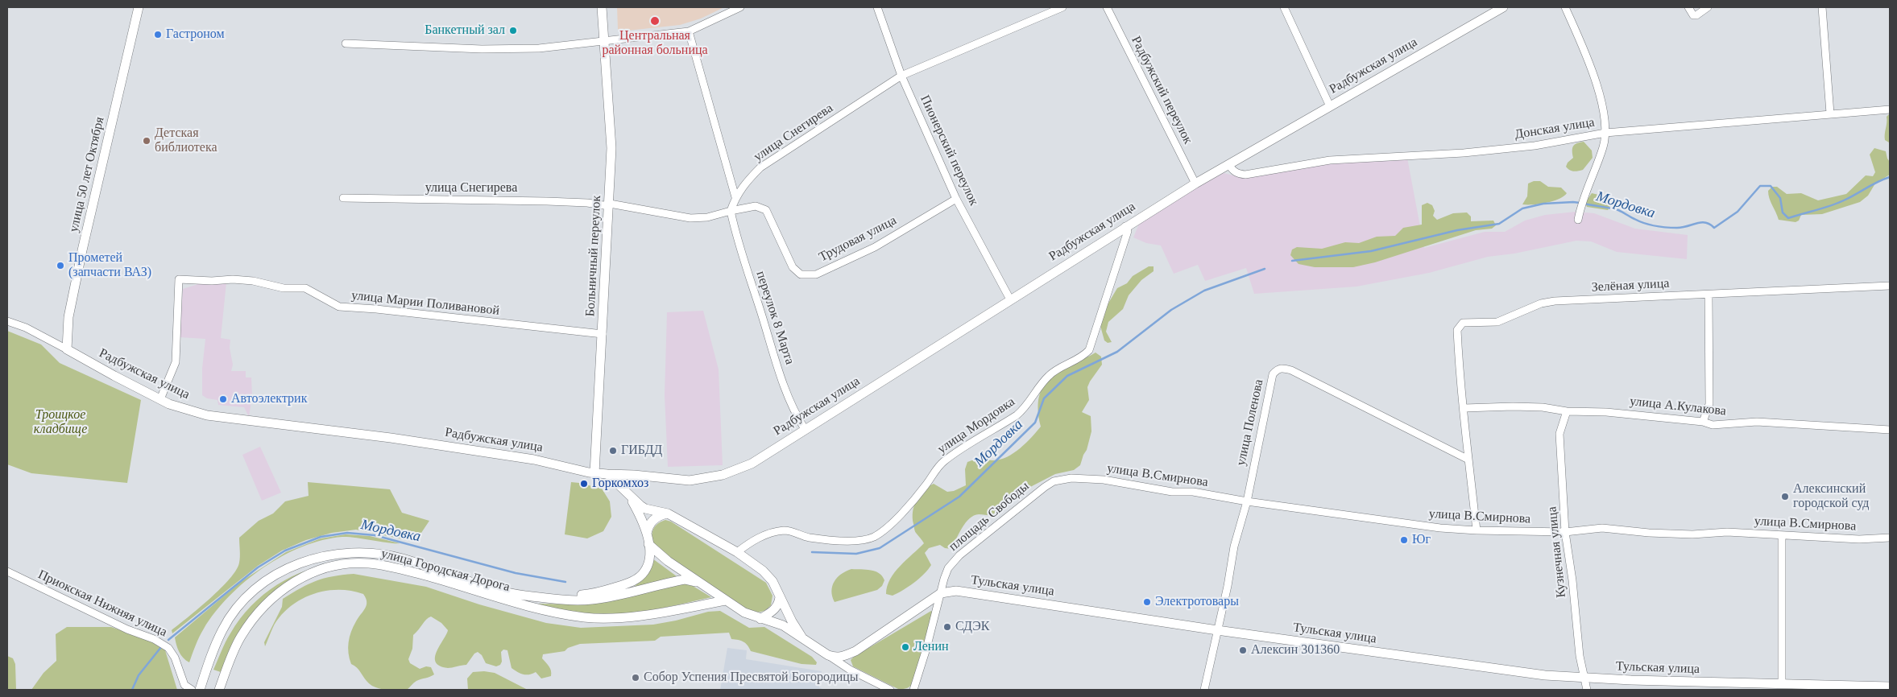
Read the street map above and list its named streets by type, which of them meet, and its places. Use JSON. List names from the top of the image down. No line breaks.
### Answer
{"streets":{"main road":["Радбужская улица","улица 50 лет Октября","Больничный переулок","улица Городская Дорога","Тульская улица"],"street":["Радбужский переулок","Донская улица","улица Снегирева","Пионерский переулок","Трудовая улица","Зелёная улица","улица Марии Поливановой","переулок 8 Марта","улица А.Кулакова","улица Поленова","улица Мордовка","улица В.Смирнова","площадь Свободы","Кузнечная улица","Приокская Нижняя улица"]},"crossings":[["Радбужская улица","Радбужский переулок"],["Радбужская улица","Донская улица"],["Радбужская улица","Пионерский переулок"],["Радбужская улица","улица 50 лет Октября"],["Радбужская улица","Больничный переулок"],["Радбужская улица","улица Марии Поливановой"],["Радбужская улица","переулок 8 Марта"],["Радбужская улица","улица Мордовка"],["Радбужская улица","улица Городская Дорога"],["улица Снегирева","Пионерский переулок"],["улица Снегирева","Трудовая улица"],["улица Снегирева","Больничный переулок"],["улица Снегирева","переулок 8 Марта"],["Пионерский переулок","Трудовая улица"],["Трудовая улица","переулок 8 Марта"],["Больничный переулок","улица Марии Поливановой"],["Зелёная улица","улица А.Кулакова"],["улица А.Кулакова","Кузнечная улица"],["улица Поленова","улица В.Смирнова"],["улица Поленова","Тульская улица"],["улица Мордовка","улица Городская Дорога"],["улица В.Смирнова","площадь Свободы"],["улица В.Смирнова","Кузнечная улица"],["площадь Свободы","Тульская улица"],["Кузнечная улица","Тульская улица"]],"water":["Мордовка"],"parks":["Троицкое кладбище"],"places":["Центральная районная больница","Банкетный зал","Гастроном","Детская библиотека","Прометей (запчасти ВАЗ)","Автоэлектрик","ГИБДД","Горкомхоз","Алексинский городской суд","Юг","Электротовары","СДЭК","Ленин","Алексин 301360","Собор Успения Пресвятой Богородицы"]}
